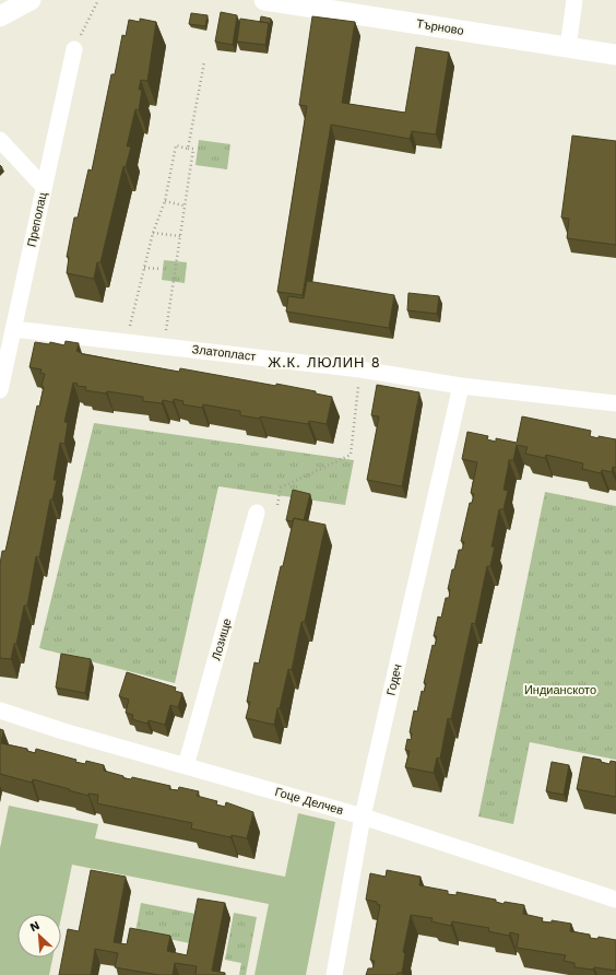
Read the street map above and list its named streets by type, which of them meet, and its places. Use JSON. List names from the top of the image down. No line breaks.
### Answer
{"streets":{"street":["Търново","Преполац","Златопласт","Лозище","Годеч","Гоце Делчев"]},"crossings":[["Преполац","Златопласт"],["Златопласт","Годеч"],["Лозище","Гоце Делчев"],["Годеч","Гоце Делчев"]],"districts":["Ж.К. ЛЮЛИН 8"],"parks":["Индианското"],"north":"top left"}
